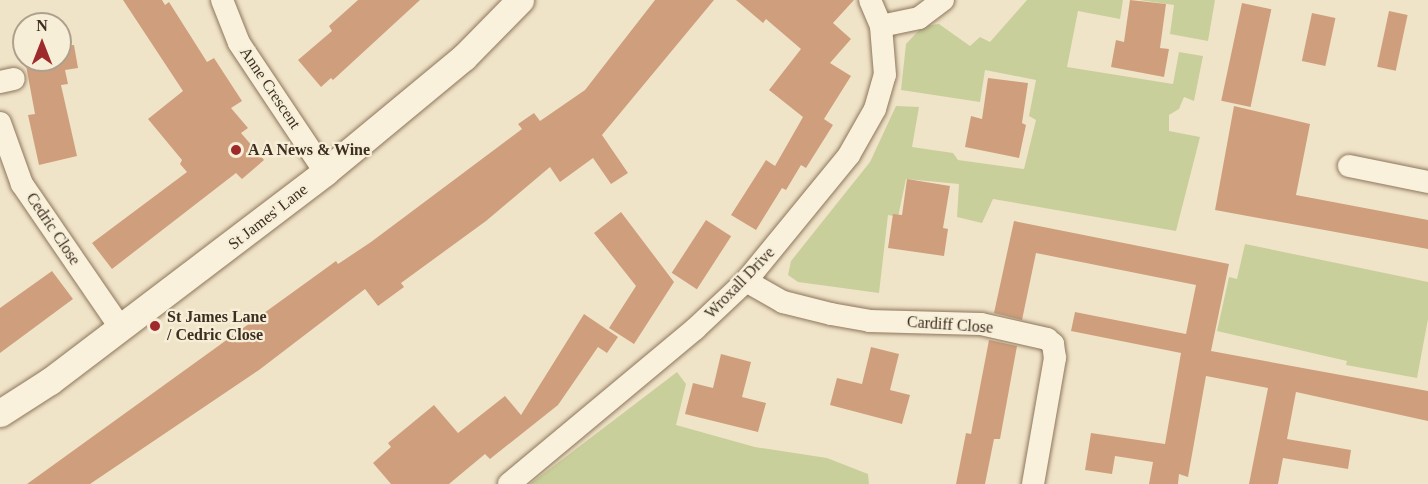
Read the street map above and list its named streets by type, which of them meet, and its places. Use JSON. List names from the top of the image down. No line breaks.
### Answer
{"streets":{"street":["Anne Crescent","St James' Lane","Cedric Close","Wroxall Drive","Cardiff Close"]},"crossings":[["Anne Crescent","St James' Lane"],["St James' Lane","Cedric Close"],["Wroxall Drive","Cardiff Close"]],"places":["A A News & Wine","St James Lane / Cedric Close"],"north":"top"}
